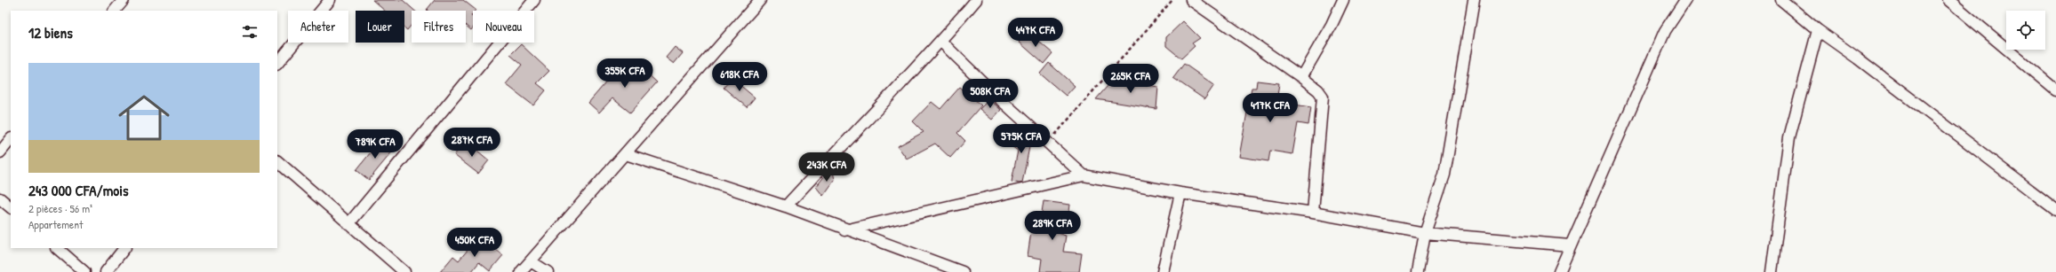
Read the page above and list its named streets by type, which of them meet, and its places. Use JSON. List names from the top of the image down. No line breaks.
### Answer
{"page":{"chip":["Acheter","Louer","Filtres","Nouveau"],"heading":"12 biens","price":["447K CFA","355K CFA","618K CFA","265K CFA","508K CFA","417K CFA","575K CFA","287K CFA","789K CFA","243K CFA","289K CFA","450K CFA"],"list":[{"name":"243 000 CFA/mois","note":"2 pièces · 56 m² · Appartement"}]}}
